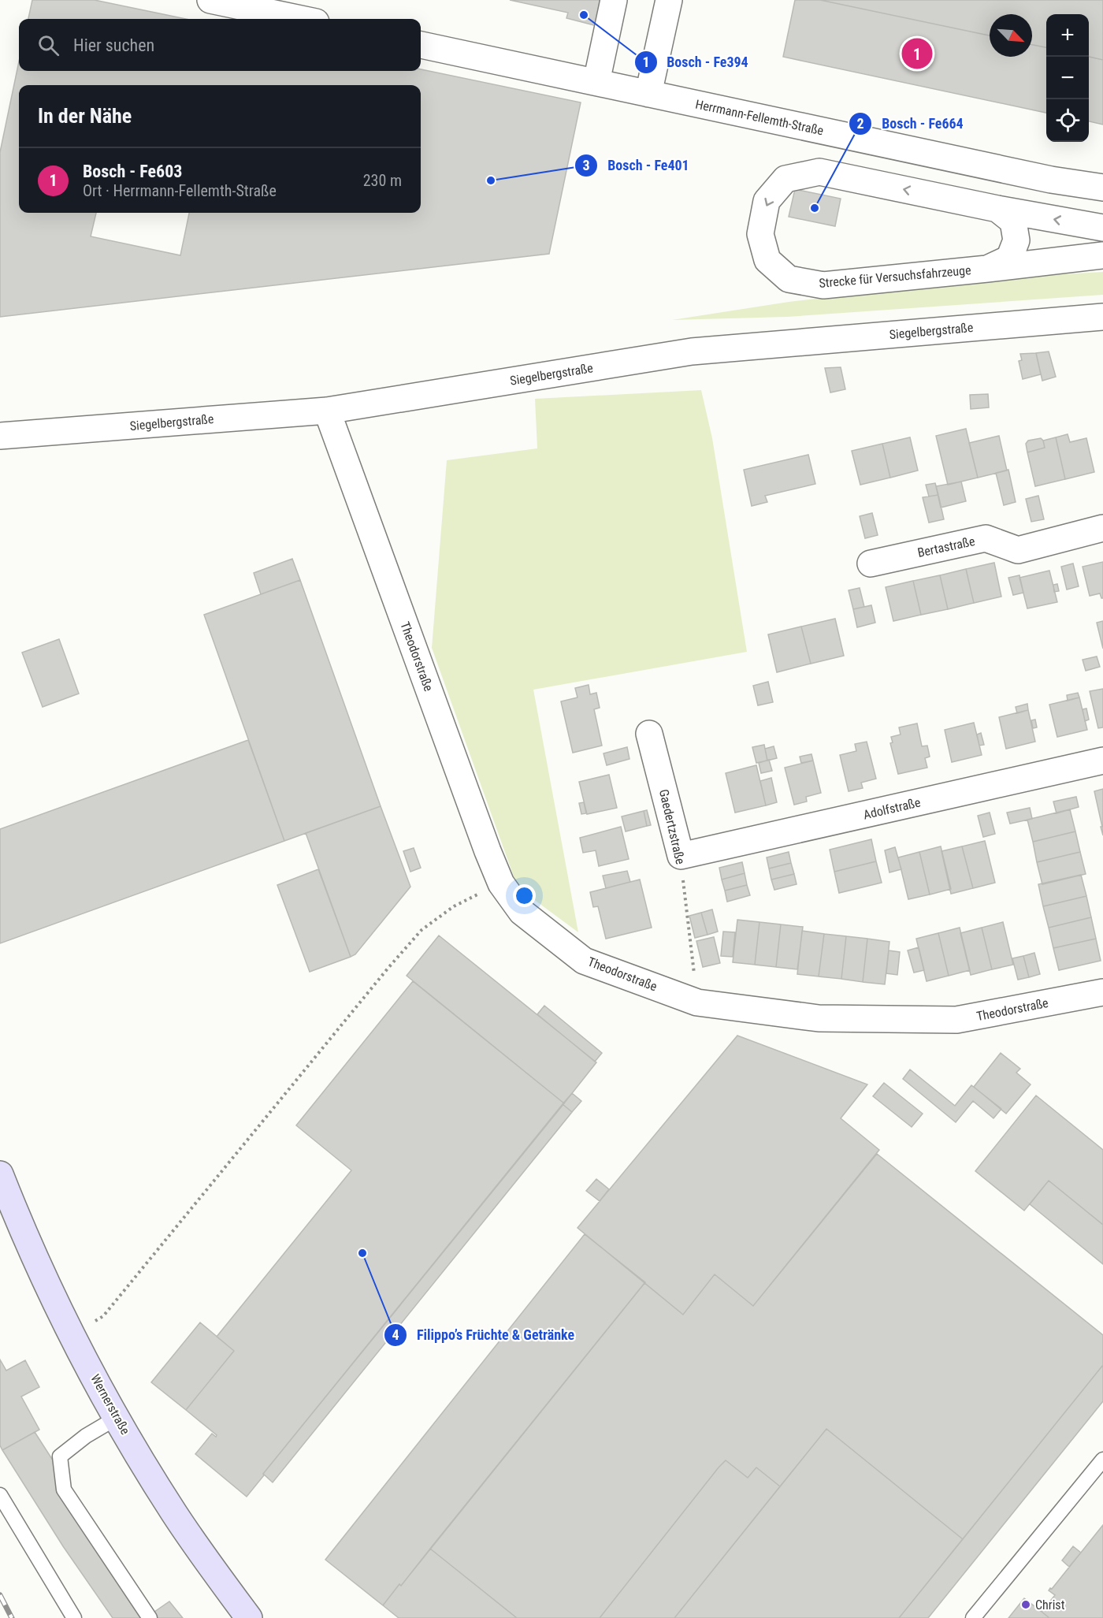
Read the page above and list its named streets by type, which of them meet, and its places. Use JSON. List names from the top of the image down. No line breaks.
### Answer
{"streets":{"main road":["Wernerstraße"],"street":["Herrmann-Fellemth-Straße","Strecke für Versuchsfahrzeuge","Siegelbergstraße","Bertastraße","Theodorstraße","Adolfstraße","Gaedertzstraße"]},"crossings":[["Siegelbergstraße","Theodorstraße"],["Adolfstraße","Gaedertzstraße"]],"places":["Bosch - Fe394","Bosch - Fe401","Bosch - Fe664","Filippo’s Früchte & Getränke","Christ"],"north":"bottom right","page":{"map_buttons":["+","−"],"search":"Hier suchen","pins":"1","heading":"In der Nähe","list":[{"mark":"1","name":"Bosch - Fe603","note":"Ort · Herrmann-Fellemth-Straße","value":"230 m"}]}}
